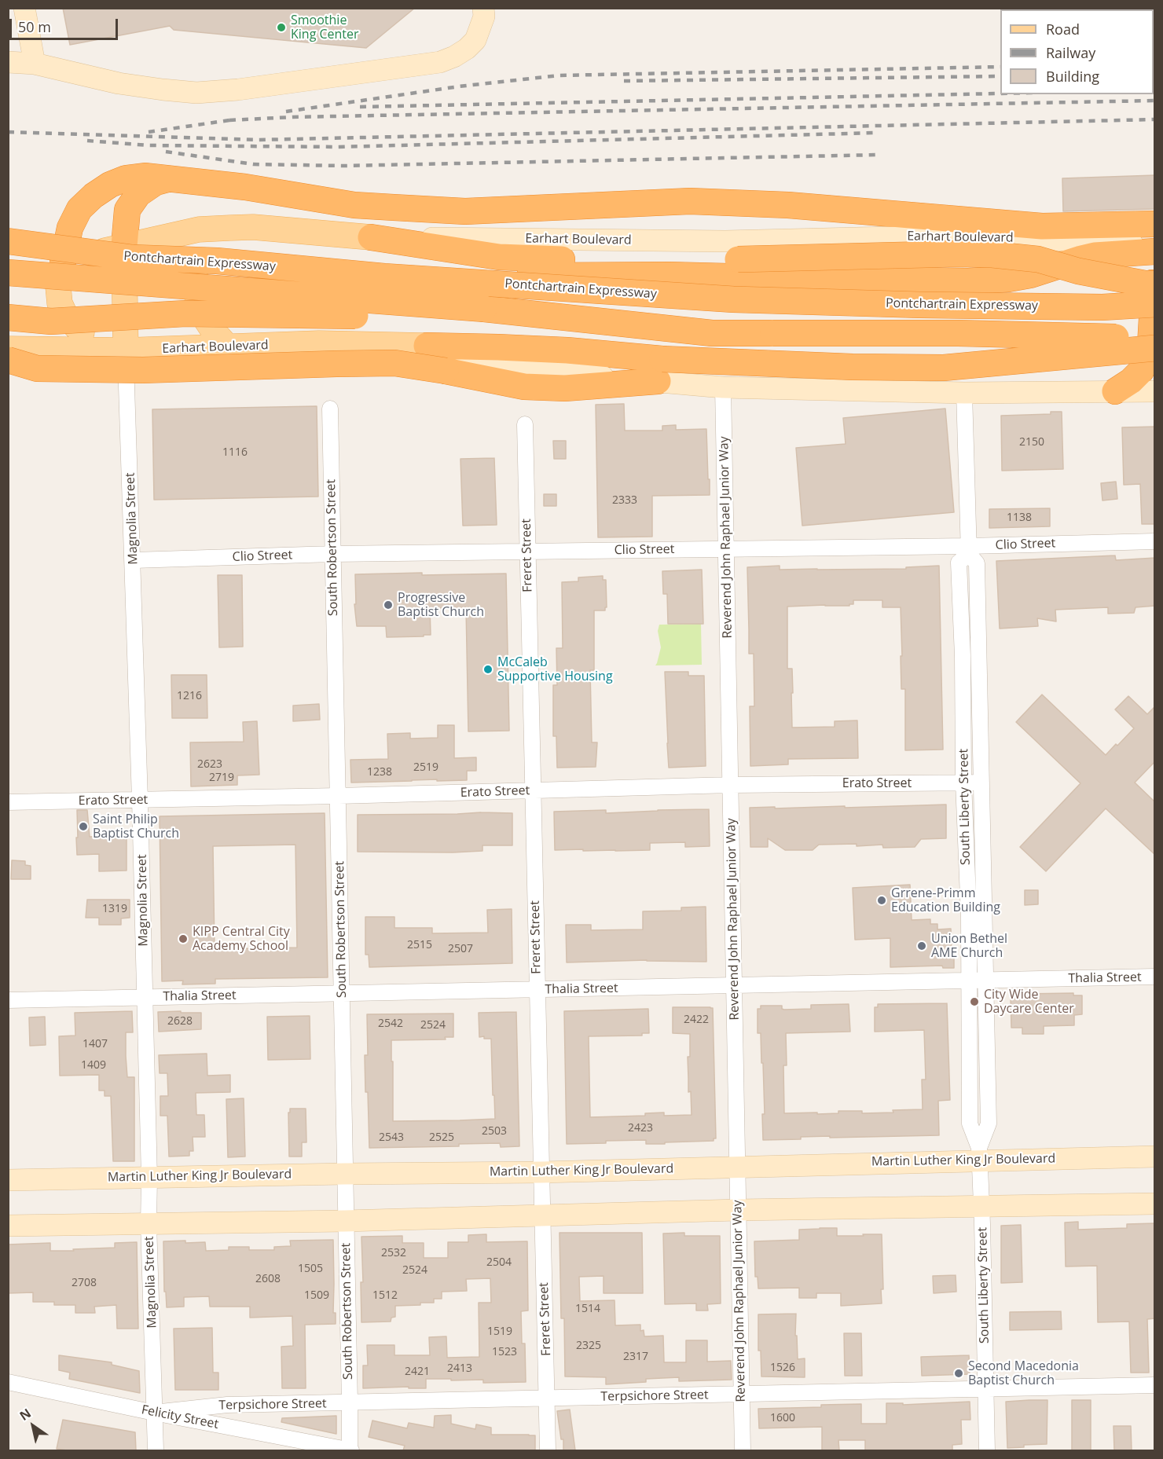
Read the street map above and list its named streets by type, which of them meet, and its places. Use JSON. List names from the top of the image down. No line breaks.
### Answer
{"streets":{"highway":["Pontchartrain Expressway"],"main road":["Earhart Boulevard"],"street":["Magnolia Street","Reverend John Raphael Junior Way","Clio Street","South Robertson Street","Freret Street","Erato Street","South Liberty Street","Thalia Street","Martin Luther King Jr Boulevard","Terpsichore Street","Felicity Street"]},"crossings":[["Earhart Boulevard","Pontchartrain Expressway"],["Earhart Boulevard","Magnolia Street"],["Magnolia Street","Clio Street"],["Magnolia Street","Erato Street"],["Magnolia Street","Thalia Street"],["Magnolia Street","Martin Luther King Jr Boulevard"],["Magnolia Street","Terpsichore Street"],["Magnolia Street","Felicity Street"],["Reverend John Raphael Junior Way","Clio Street"],["Reverend John Raphael Junior Way","Erato Street"],["Reverend John Raphael Junior Way","Thalia Street"],["Reverend John Raphael Junior Way","Martin Luther King Jr Boulevard"],["Reverend John Raphael Junior Way","Terpsichore Street"],["Clio Street","South Robertson Street"],["Clio Street","Freret Street"],["Clio Street","South Liberty Street"],["South Robertson Street","Erato Street"],["South Robertson Street","Thalia Street"],["South Robertson Street","Martin Luther King Jr Boulevard"],["South Robertson Street","Terpsichore Street"],["South Robertson Street","Felicity Street"],["Freret Street","Erato Street"],["Freret Street","Thalia Street"],["Freret Street","Martin Luther King Jr Boulevard"],["Freret Street","Terpsichore Street"],["Erato Street","South Liberty Street"],["South Liberty Street","Thalia Street"],["South Liberty Street","Martin Luther King Jr Boulevard"],["South Liberty Street","Terpsichore Street"],["Terpsichore Street","Felicity Street"]],"places":["Smoothie King Center","Progressive Baptist Church","McCaleb Supportive Housing","Saint Philip Baptist Church","Grrene-Primm Education Building","KIPP Central City Academy School","Union Bethel AME Church","City Wide Daycare Center","Second Macedonia Baptist Church"],"house_numbers":["2150","1116","2333","1138","1216","2623","2519","1238","2719","1319","2515","2507","2422","2628","2542","2524","1407","1409","2423","2503","2543","2525","2532","2504","1505","2524","2608","2708","1509","1512","1514","1519","2325","1523","2317","1526","2413","2421","1600"],"legend":["Road","Railway","Building"],"scale_bar":"50 m","north":"top left"}
